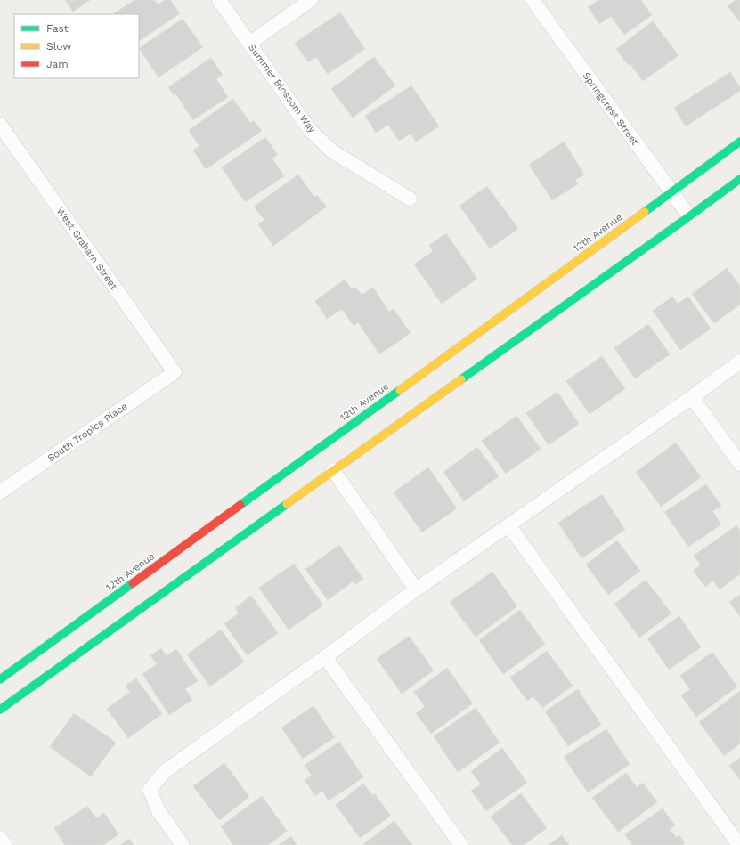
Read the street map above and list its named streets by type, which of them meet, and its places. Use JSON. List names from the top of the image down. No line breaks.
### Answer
{"streets":{"street":["Summer Blossom Way","Springcrest Street","12th Avenue","West Graham Street","South Tropics Place"]},"crossings":[["Springcrest Street","12th Avenue"],["West Graham Street","South Tropics Place"]],"legend":["Fast","Slow","Jam"]}
